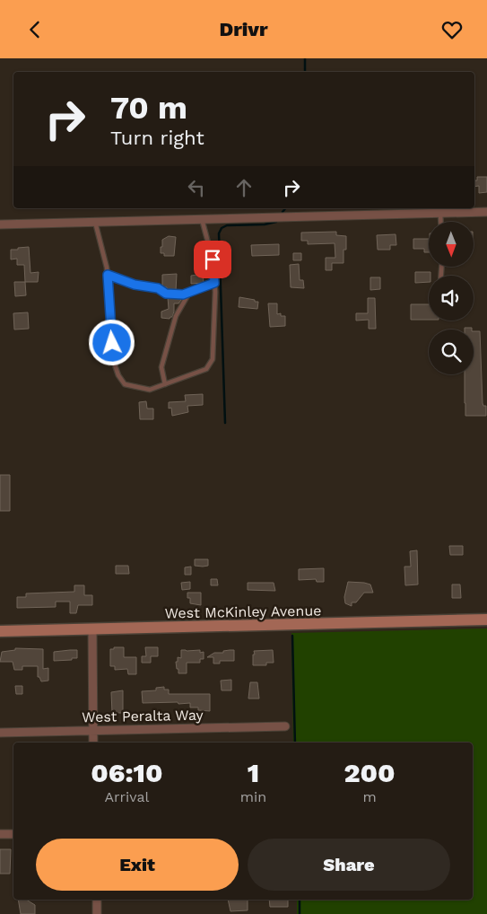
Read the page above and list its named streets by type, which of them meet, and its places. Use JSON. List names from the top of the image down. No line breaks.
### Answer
{"streets":{"main road":["West McKinley Avenue"],"street":["West Peralta Way"]},"north":"bottom","page":{"header":"Drivr","turn":["70 m","Turn right"],"eta":["06:10","Arrival","1","min","200","m"],"buttons":["Exit","Share"]}}
